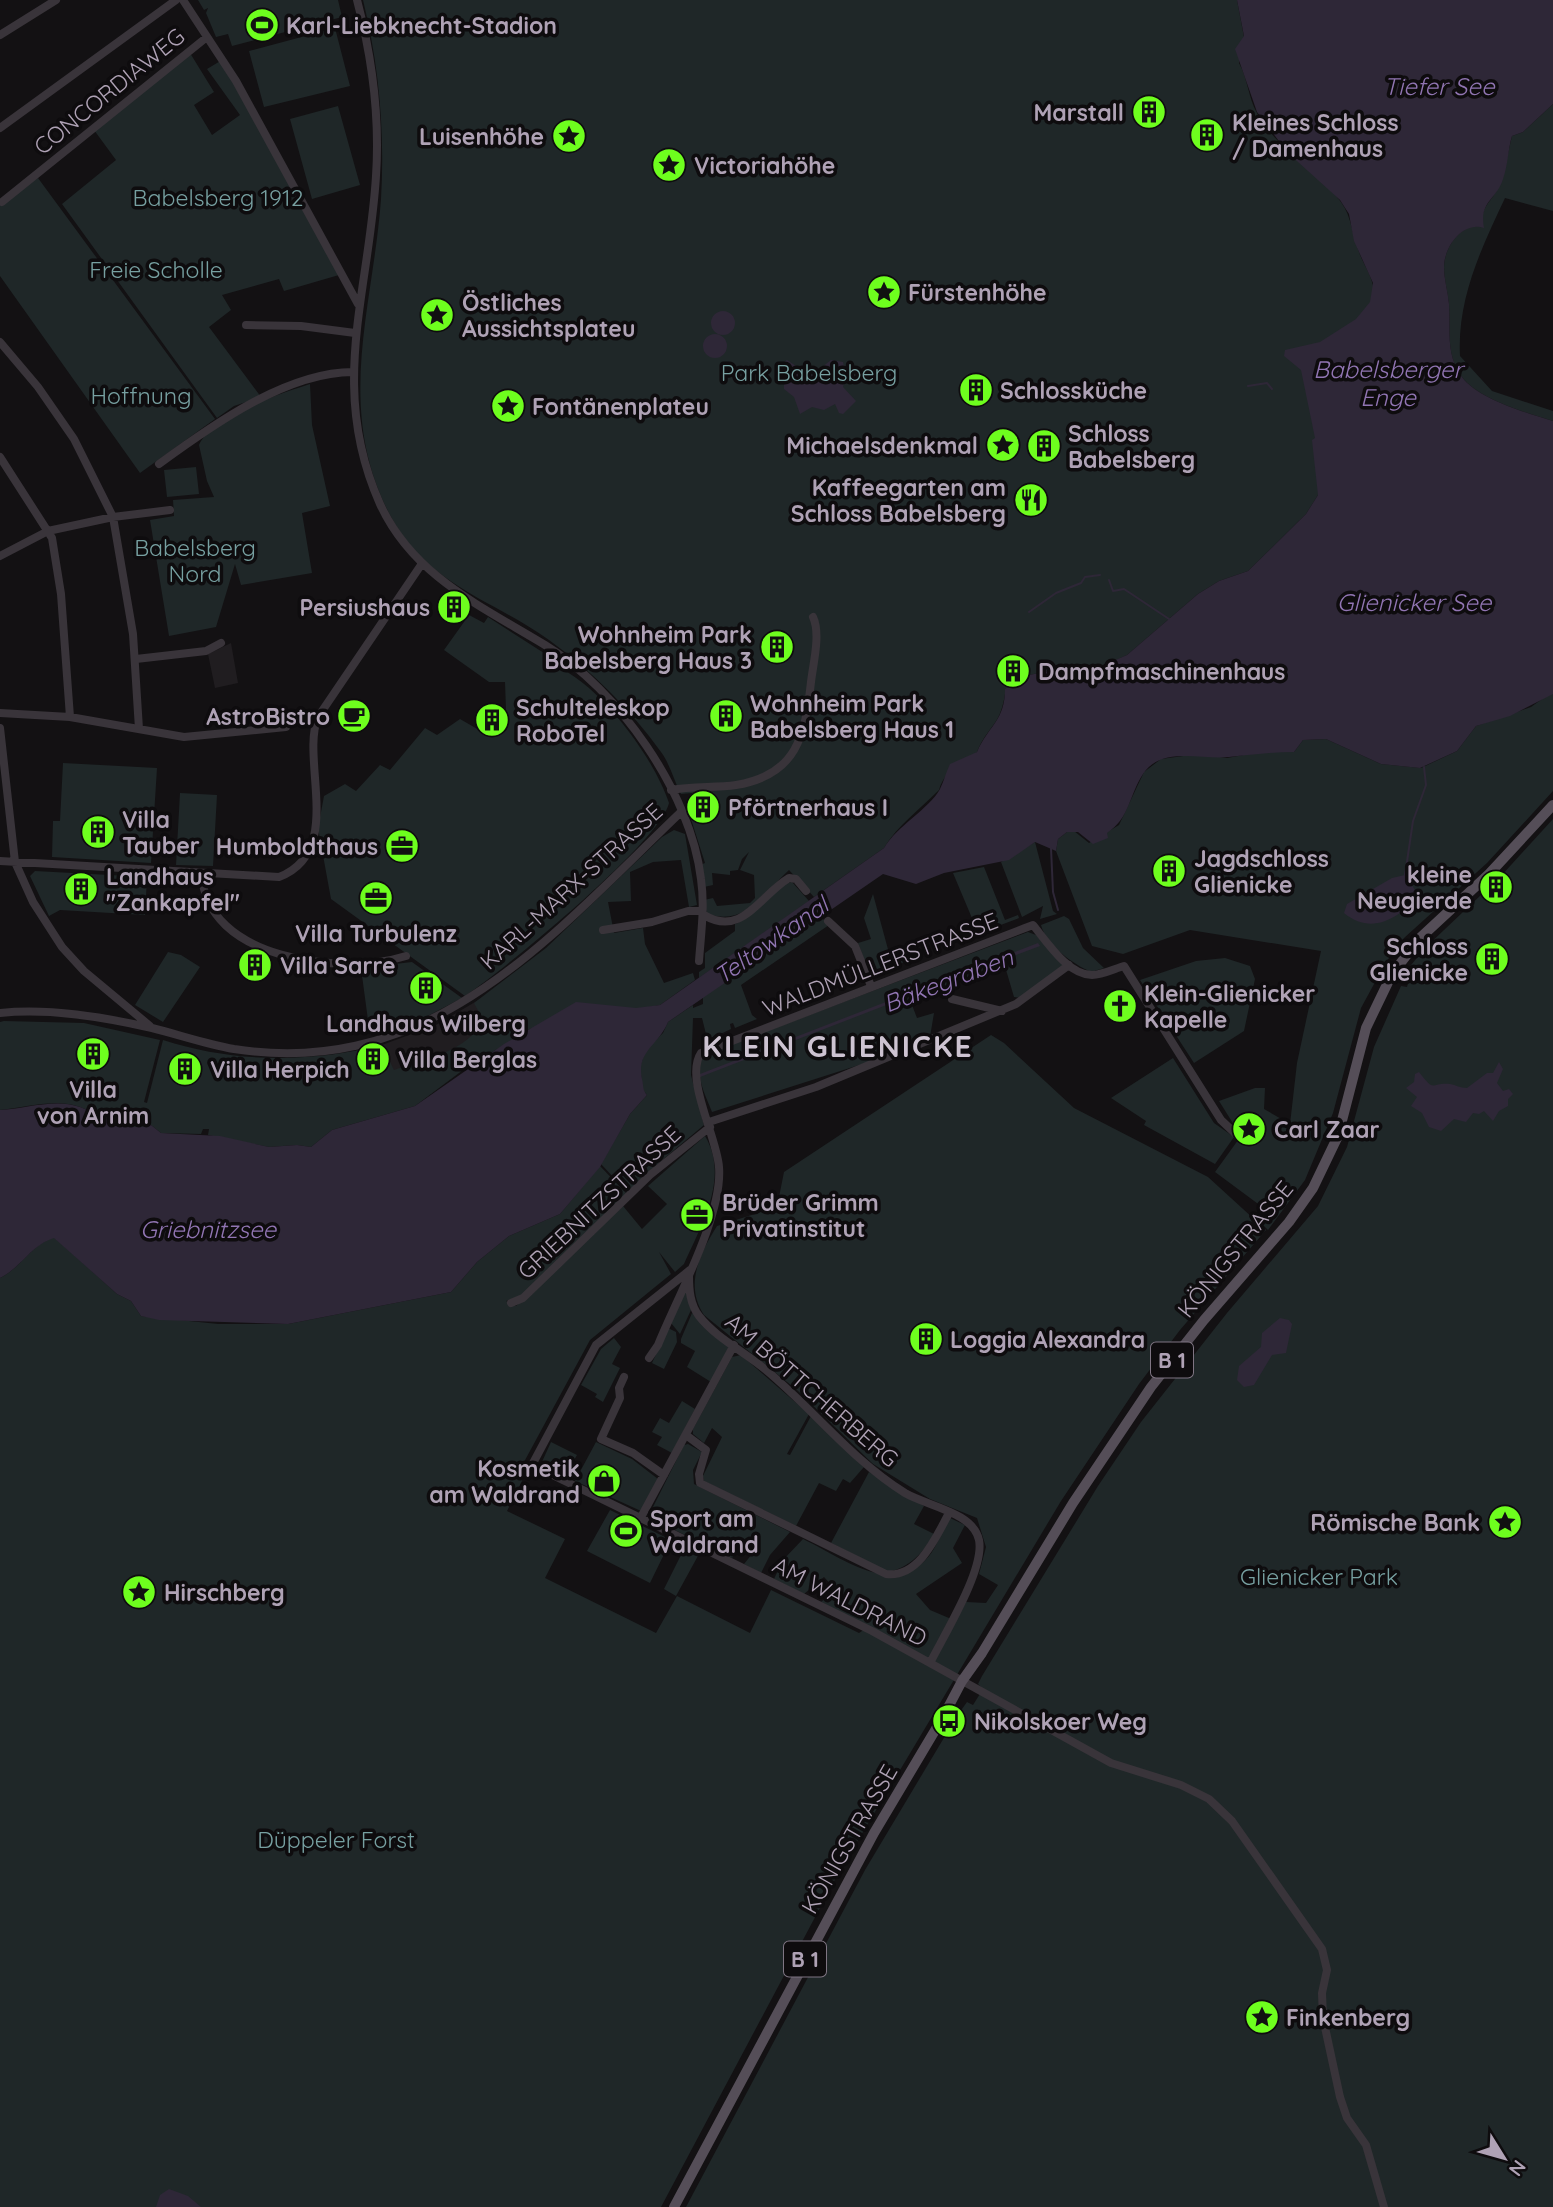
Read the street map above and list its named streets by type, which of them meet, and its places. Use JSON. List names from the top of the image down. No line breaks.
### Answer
{"streets":{"main road":["KÖNIGSTRASSE","B 1"],"street":["CONCORDIAWEG","KARL-MARX-STRASSE","WALDMÜLLERSTRASSE","GRIEBNITZSTRASSE","AM BÖTTCHERBERG","AM WALDRAND"]},"crossings":[["WALDMÜLLERSTRASSE","GRIEBNITZSTRASSE"],["KÖNIGSTRASSE","AM WALDRAND"],["AM BÖTTCHERBERG","AM WALDRAND"]],"districts":["KLEIN GLIENICKE"],"water":["Tiefer See","Babelsberger Enge","Glienicker See","Teltowkanal","Bäkegraben","Griebnitzsee"],"parks":["Babelsberg 1912","Freie Scholle","Park Babelsberg","Hoffnung","Babelsberg Nord","Glienicker Park","Düppeler Forst"],"places":{"sports":["Karl-Liebknecht-Stadion","Sport am Waldrand"],"building":["Marstall","Kleines Schloss / Damenhaus","Schlossküche","Schloss Babelsberg","Persiushaus","Wohnheim Park Babelsberg Haus 3","Dampfmaschinenhaus","Wohnheim Park Babelsberg Haus 1","Schulteleskop RoboTel","Pförtnerhaus I","Villa Tauber","Jagdschloss Glienicke","kleine Neugierde","Landhaus \"Zankapfel\"","Schloss Glienicke","Villa Sarre","Landhaus Wilberg","Villa von Arnim","Villa Berglas","Villa Herpich","Loggia Alexandra"],"place":["Luisenhöhe","Victoriahöhe","Fürstenhöhe","Östliches Aussichtsplateu","Fontänenplateu","Michaelsdenkmal","Carl Zaar","Römische Bank","Hirschberg","Finkenberg"],"restaurant":["Kaffeegarten am Schloss Babelsberg"],"cafe":["AstroBistro"],"office":["Humboldthaus","Villa Turbulenz","Brüder Grimm Privatinstitut"],"church":["Klein-Glienicker Kapelle"],"shop":["Kosmetik am Waldrand"],"bus stop":["Nikolskoer Weg"]},"north":"bottom right"}
